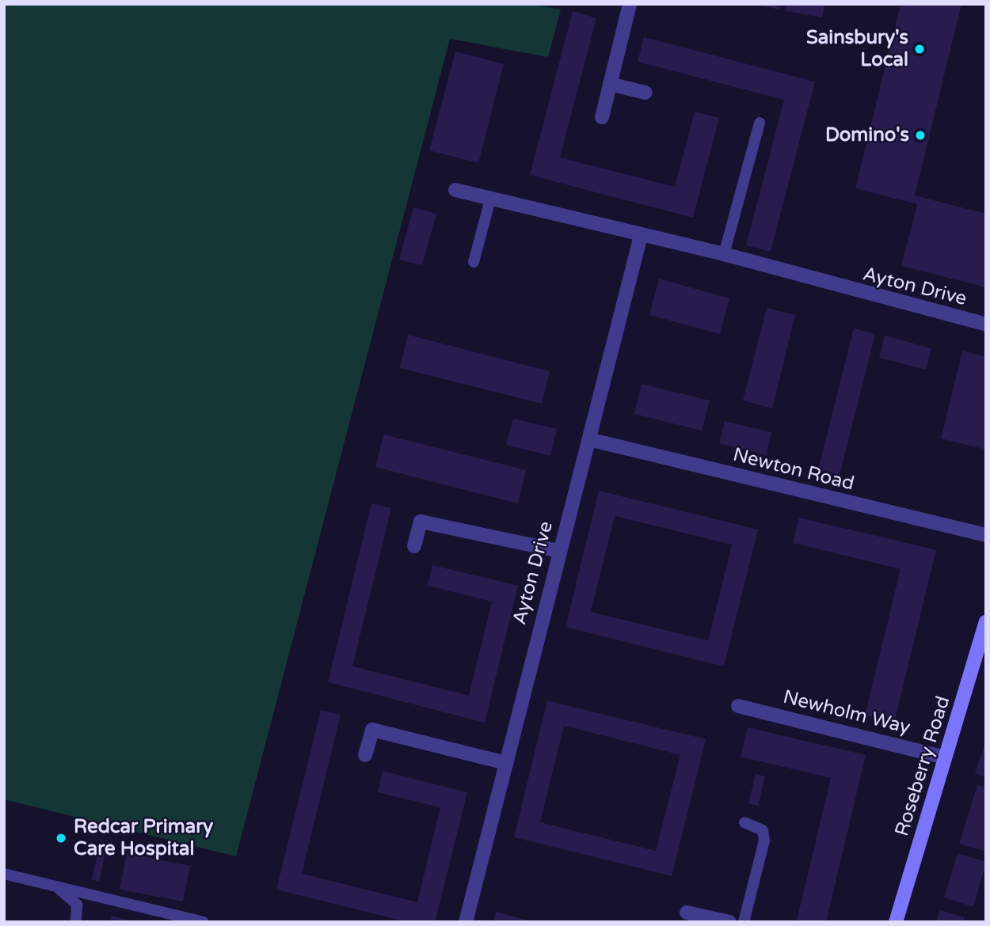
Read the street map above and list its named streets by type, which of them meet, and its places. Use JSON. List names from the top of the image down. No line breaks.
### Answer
{"streets":{"street":["Ayton Drive","Newton Road","Newholm Way","Roseberry Road"]},"crossings":[["Ayton Drive","Newton Road"],["Newholm Way","Roseberry Road"]],"places":["Sainsbury's Local","Domino's","Redcar Primary Care Hospital"]}
